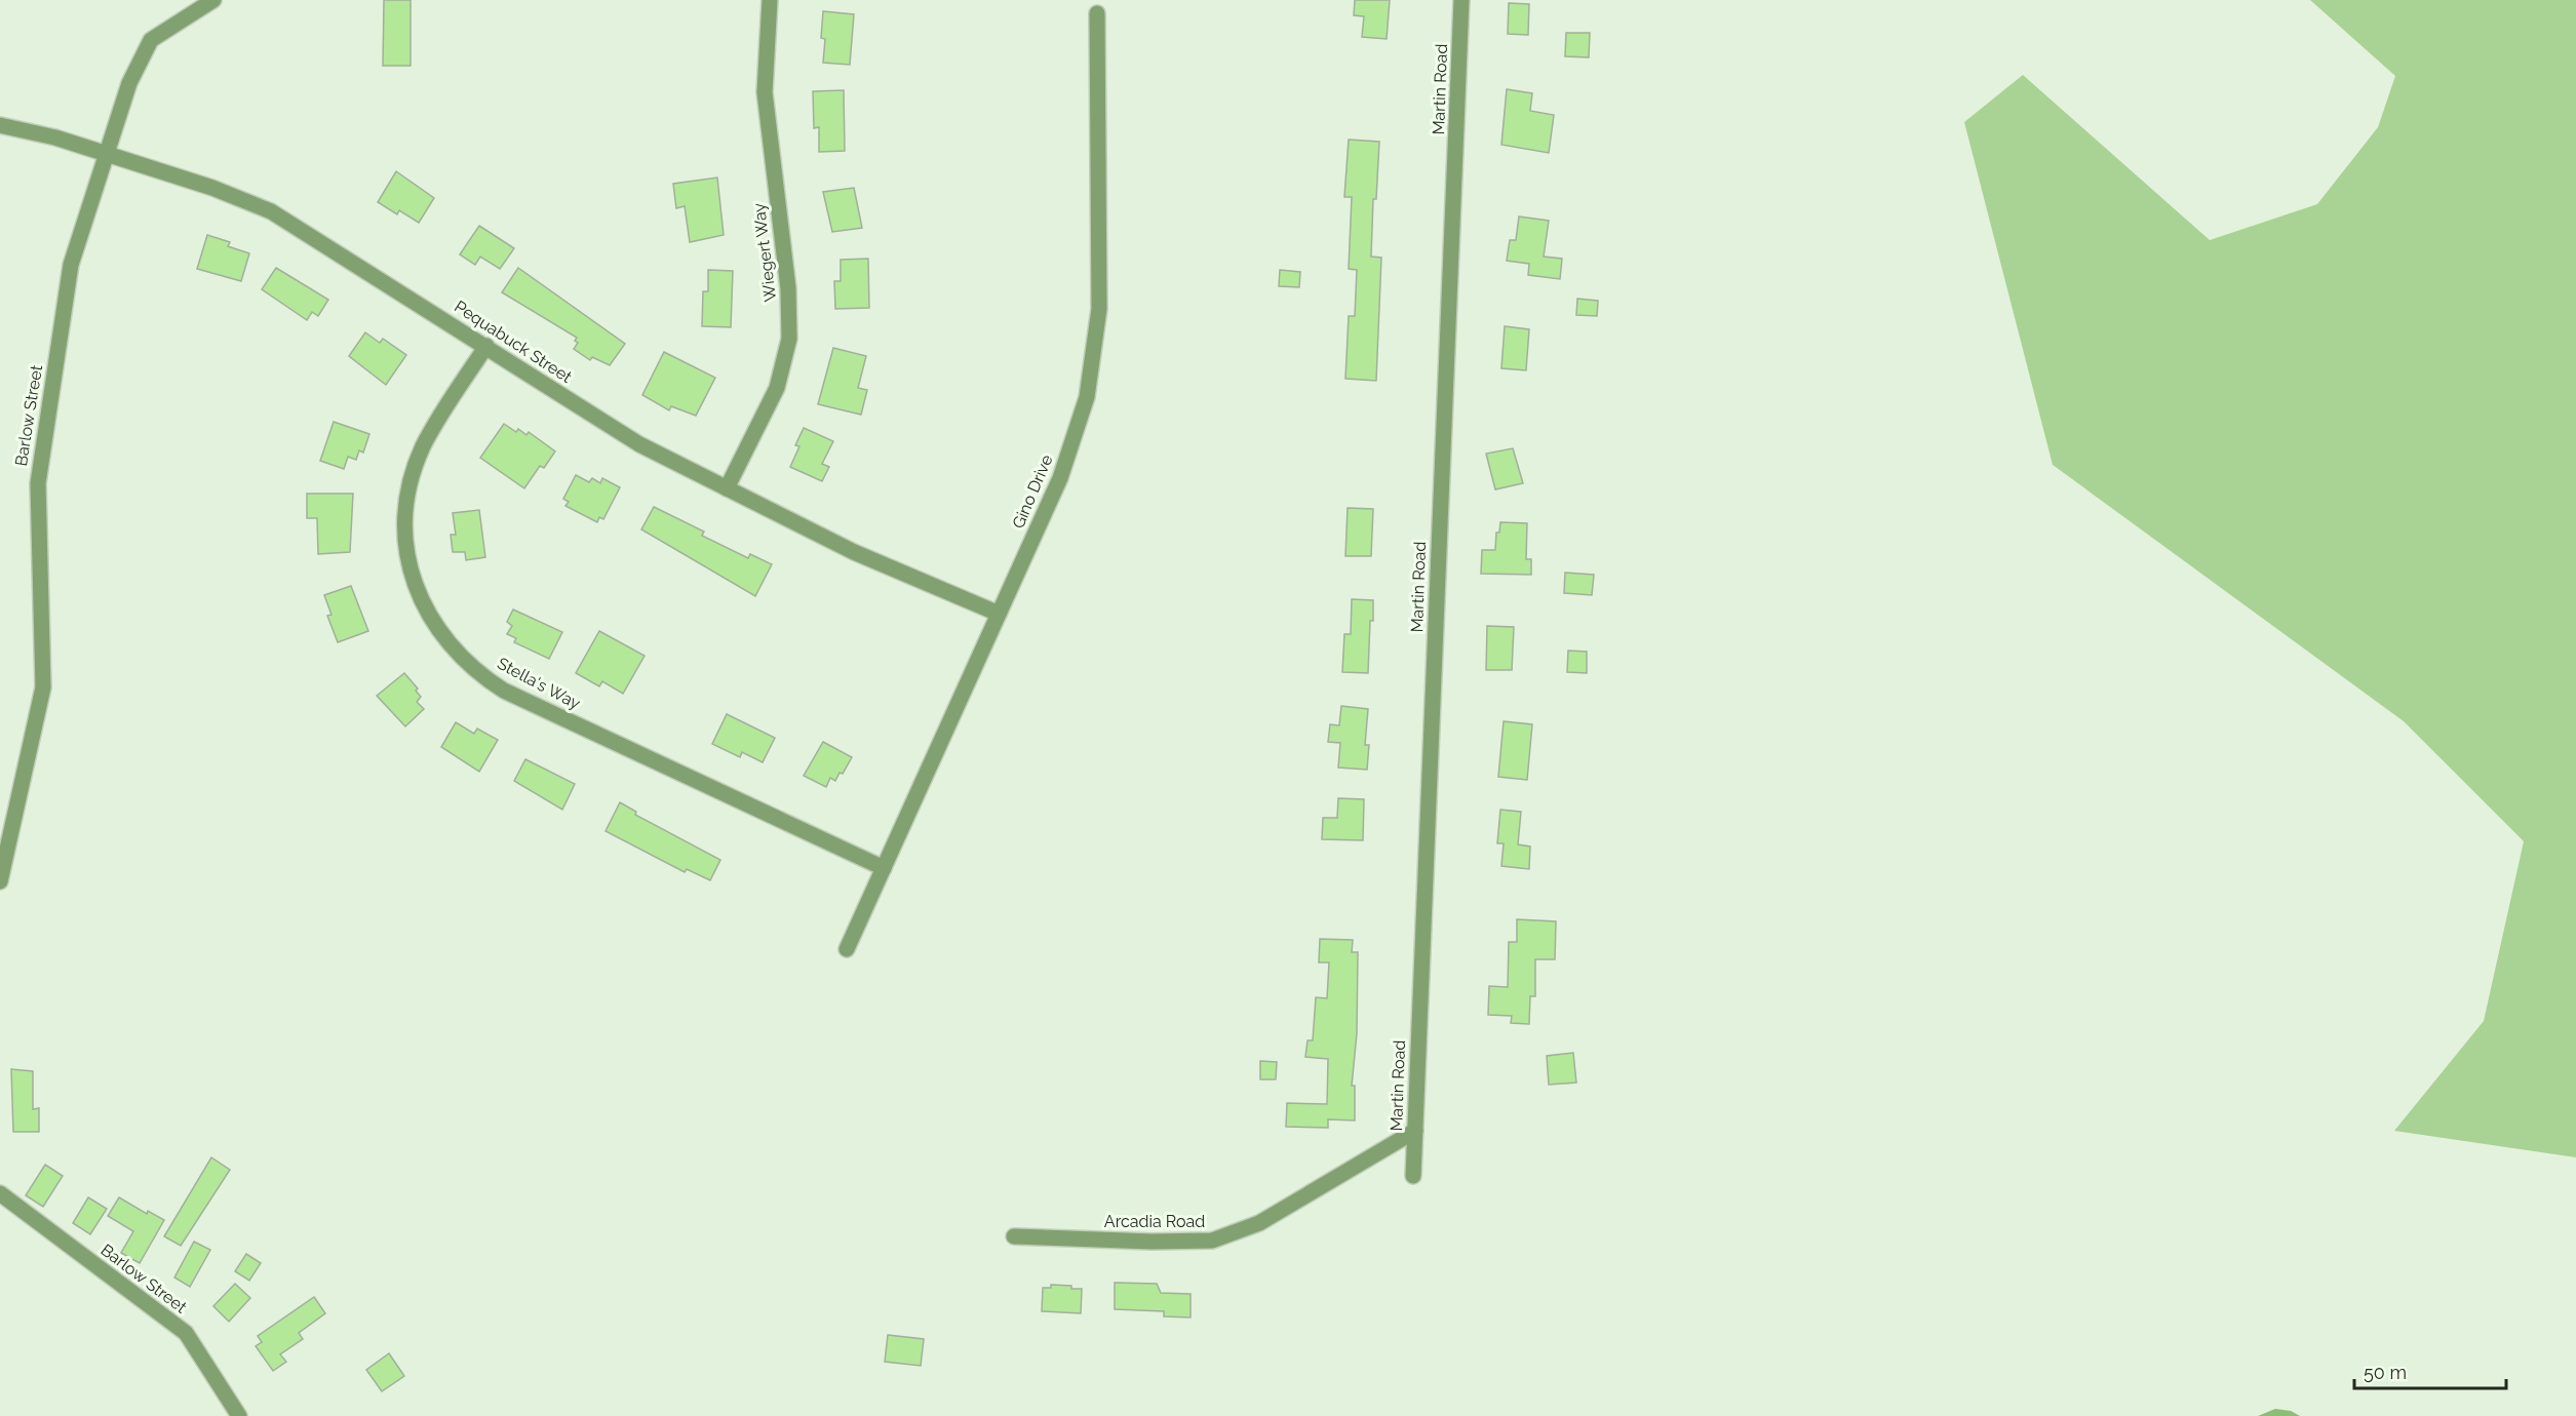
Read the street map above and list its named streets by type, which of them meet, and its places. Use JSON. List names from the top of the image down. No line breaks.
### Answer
{"streets":{"street":["Martin Road","Wiegert Way","Pequabuck Street","Barlow Street","Gino Drive","Stella's Way","Arcadia Road"]},"crossings":[["Martin Road","Arcadia Road"],["Wiegert Way","Pequabuck Street"],["Pequabuck Street","Barlow Street"],["Pequabuck Street","Gino Drive"],["Pequabuck Street","Stella's Way"],["Gino Drive","Stella's Way"]],"scale_bar":"50 m"}
